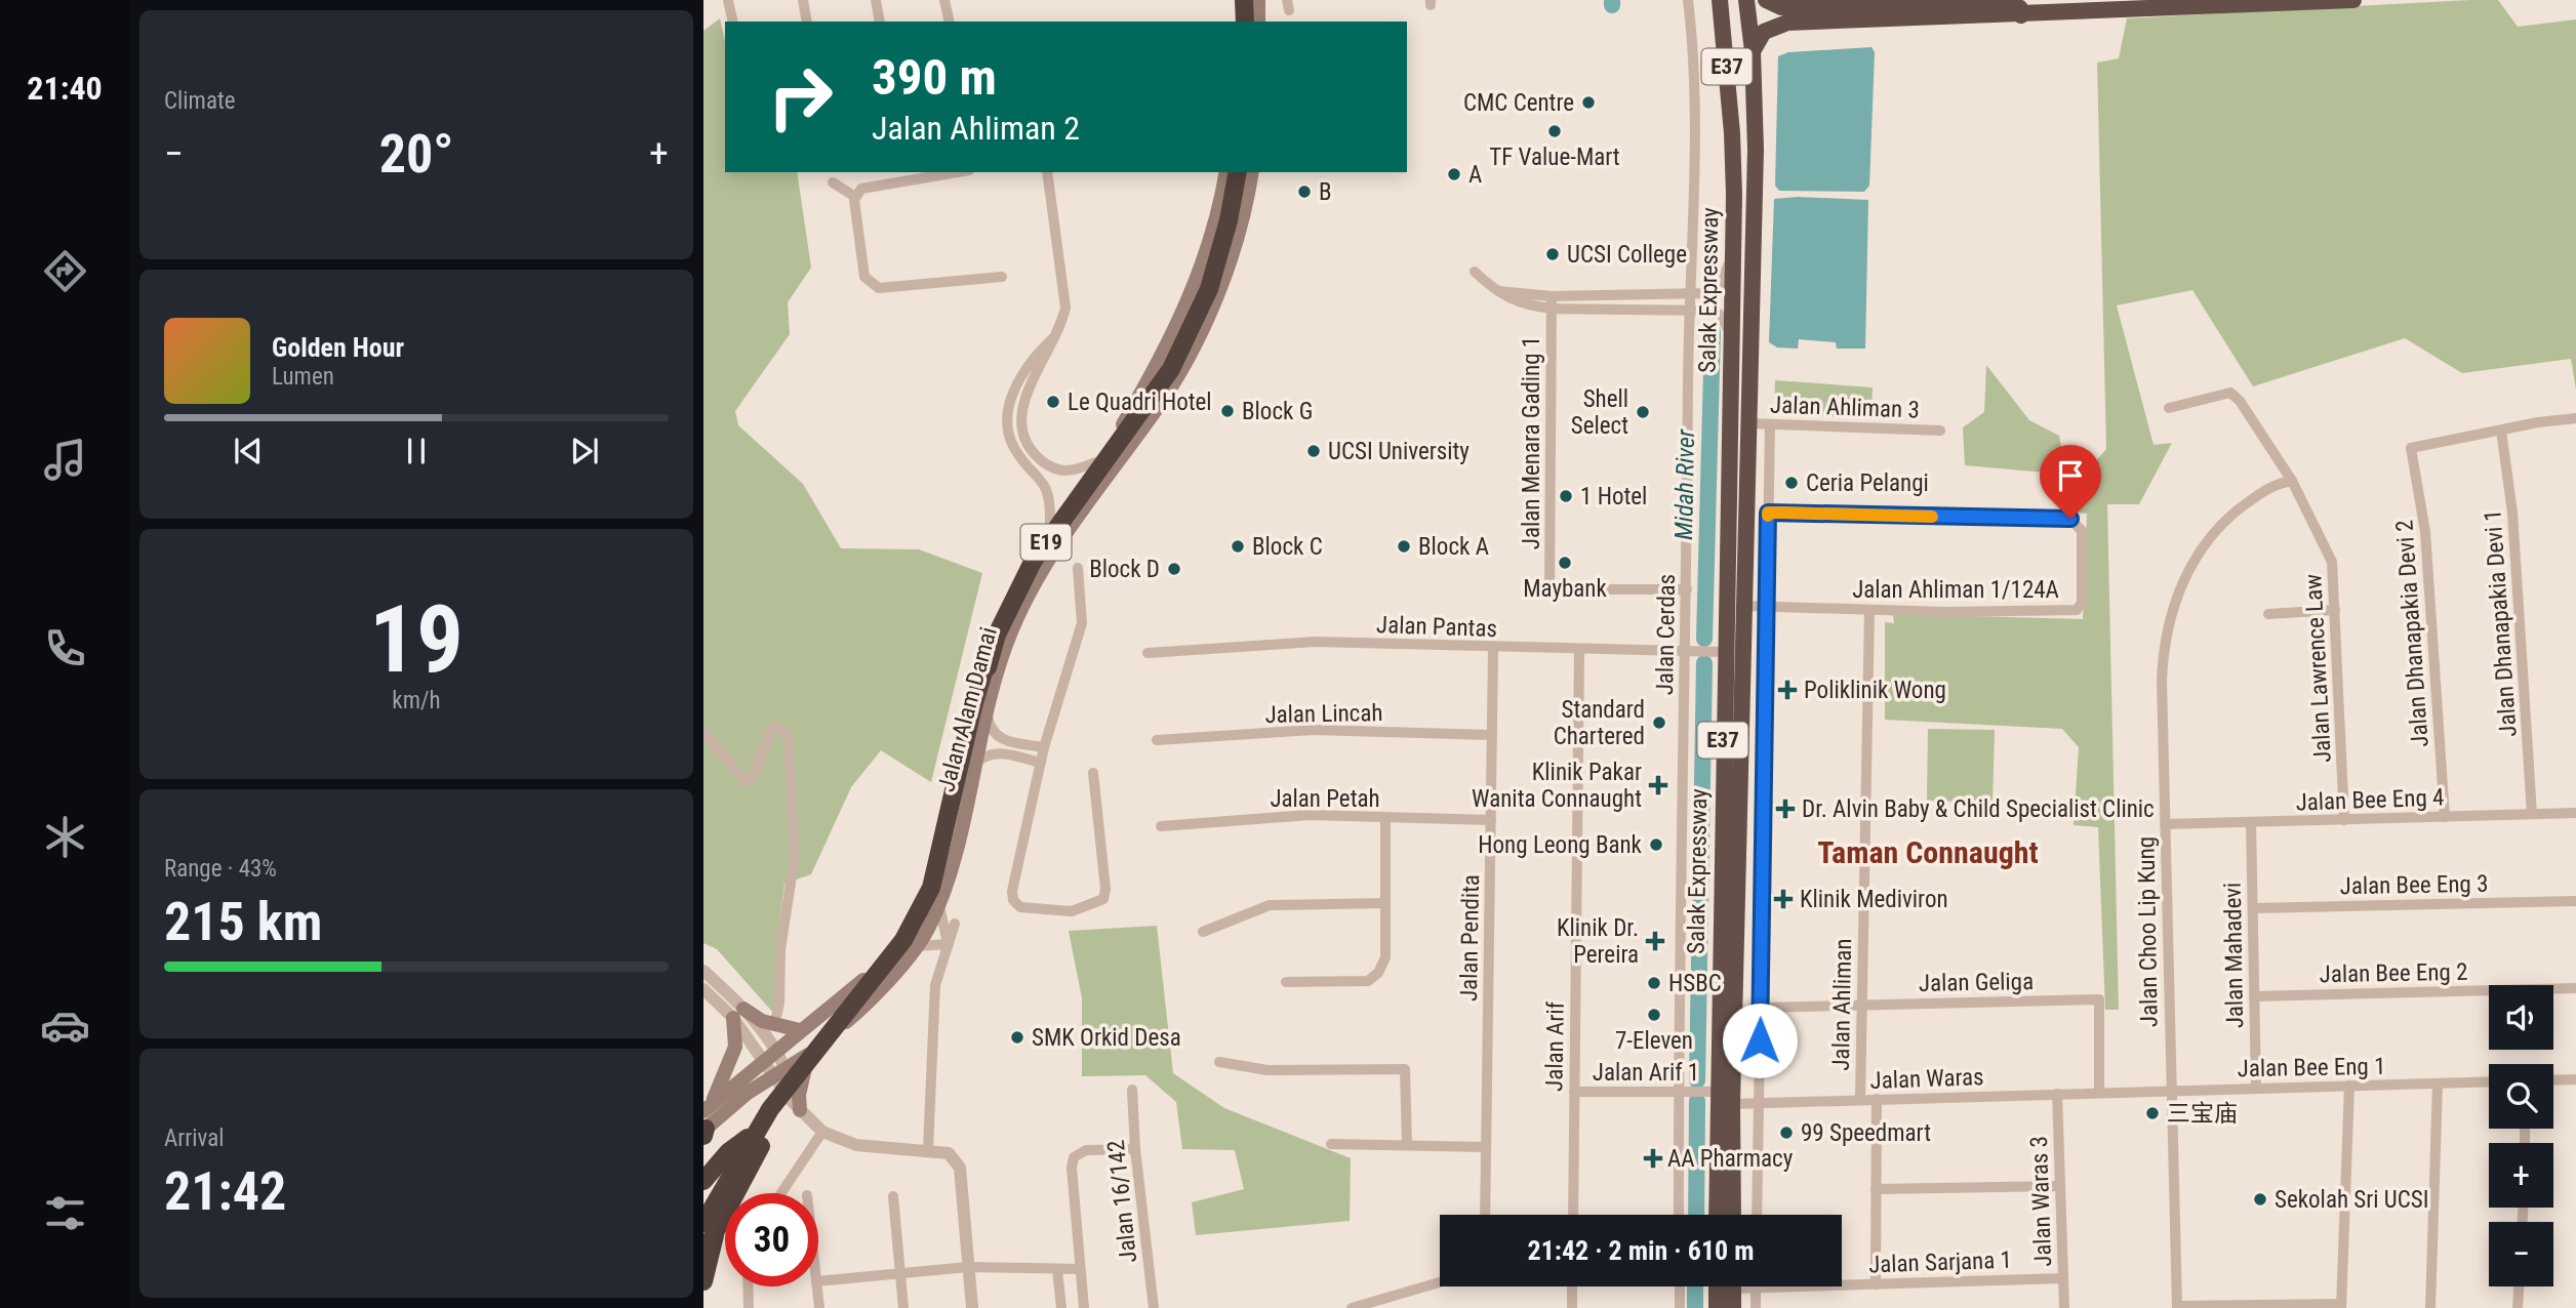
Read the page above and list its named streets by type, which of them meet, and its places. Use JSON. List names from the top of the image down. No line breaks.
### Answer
{"streets":{"highway":["E37","Salak Expressway","E19"],"main road":["Jalan Alam Damai"],"street":["Jalan Ahliman 3","Jalan Menara Gading 1","Jalan Ahliman 1/124A","Jalan Dhanapakia Devi 1","Jalan Pantas","Jalan Dhanapakia Devi 2","Jalan Cerdas","Jalan Lawrence Law","Jalan Lincah","Jalan Petah","Jalan Bee Eng 4","Jalan Bee Eng 3","Jalan Choo Lip Kung","Jalan Pendita","Jalan Mahadevi","Jalan Bee Eng 2","Jalan Geliga","Jalan Ahliman","Jalan Arif","Jalan Bee Eng 1","Jalan Arif 1","Jalan Waras","Jalan 16/142","Jalan Waras 3","Jalan Sarjana 1"]},"crossings":[["Salak Expressway","Jalan Ahliman 3"],["Salak Expressway","Jalan Ahliman 1/124A"],["Salak Expressway","Jalan Pantas"],["Salak Expressway","Jalan Arif 1"],["Salak Expressway","Jalan Waras"],["Jalan Menara Gading 1","Jalan Cerdas"],["Jalan Ahliman 1/124A","Jalan Ahliman"],["Jalan Dhanapakia Devi 1","Jalan Dhanapakia Devi 2"],["Jalan Dhanapakia Devi 1","Jalan Bee Eng 4"],["Jalan Pantas","Jalan Cerdas"],["Jalan Pantas","Jalan Pendita"],["Jalan Pantas","Jalan Arif"],["Jalan Dhanapakia Devi 2","Jalan Bee Eng 4"],["Jalan Cerdas","Jalan Arif 1"],["Jalan Lawrence Law","Jalan Bee Eng 4"],["Jalan Lawrence Law","Jalan Choo Lip Kung"],["Jalan Lincah","Jalan Pendita"],["Jalan Petah","Jalan Pendita"],["Jalan Bee Eng 4","Jalan Choo Lip Kung"],["Jalan Bee Eng 4","Jalan Mahadevi"],["Jalan Bee Eng 3","Jalan Mahadevi"],["Jalan Choo Lip Kung","Jalan Bee Eng 1"],["Jalan Mahadevi","Jalan Bee Eng 2"],["Jalan Mahadevi","Jalan Bee Eng 1"],["Jalan Geliga","Jalan Ahliman"],["Jalan Geliga","Jalan Waras"],["Jalan Ahliman","Jalan Waras"],["Jalan Arif","Jalan Arif 1"],["Jalan Bee Eng 1","Jalan Waras"],["Jalan Waras","Jalan Waras 3"],["Jalan Waras 3","Jalan Sarjana 1"]],"districts":["Taman Connaught"],"water":["Midah River"],"places":{"other":["CMC Centre","TF Value-Mart","A","B","UCSI College","Le Quadri Hotel","Block G","Shell Select","UCSI University","Ceria Pelangi","1 Hotel","Block C","Block A","Maybank","Block D","Standard Chartered","Hong Leong Bank","HSBC","7-Eleven","SMK Orkid Desa","三宝庙","99 Speedmart","Sekolah Sri UCSI"],"health":["Poliklinik Wong","Klinik Pakar Wanita Connaught","Dr. Alvin Baby & Child Specialist Clinic","Klinik Mediviron","Klinik Dr. Pereira","AA Pharmacy"]},"page":{"tabs":"21:40","tile":["Climate",["19","km/h"],["Range · 43%","215 km"],["Arrival","21:42"]],"turn":["390 m","Jalan Ahliman 2"],"heat":["−","20°","+"],"song":["Golden Hour","Lumen"],"map_buttons":["+","−"],"limit":"30","trip":"21:42 · 2 min · 610 m"}}
